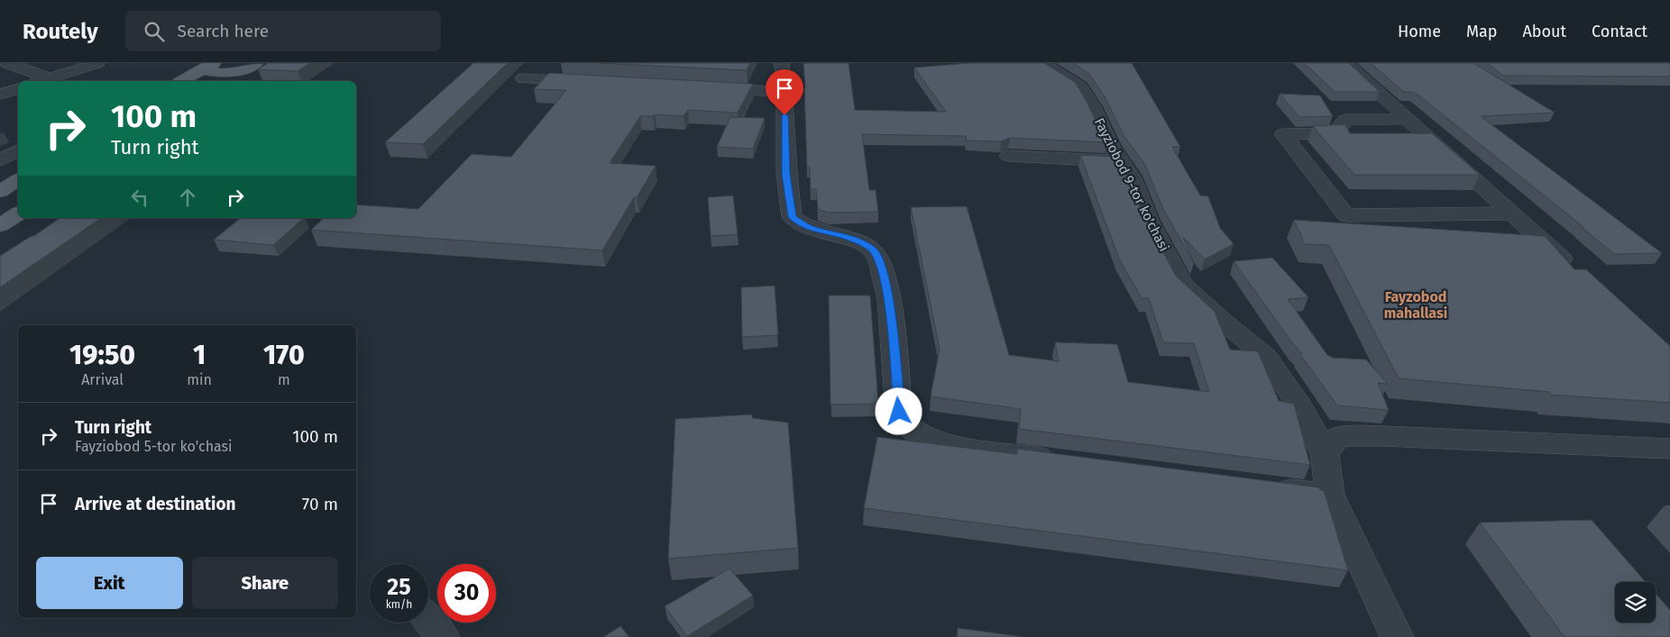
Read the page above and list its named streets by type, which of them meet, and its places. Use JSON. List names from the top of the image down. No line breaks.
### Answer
{"streets":{"street":["Fayziobod 9-tor ko'chasi"]},"districts":["Fayzobod mahallasi"],"page":{"header":"Routely","search":"Search here","nav":["Home","Map","About","Contact"],"turn":["100 m","Turn right"],"eta":["19:50","Arrival","1","min","170","m"],"list":[{"name":"Turn right","note":"Fayziobod 5-tor ko'chasi","value":"100 m"},{"name":"Arrive at destination","value":"70 m"}],"buttons":["Exit","Share"],"speed":"25 km/h","limit":"30"}}
